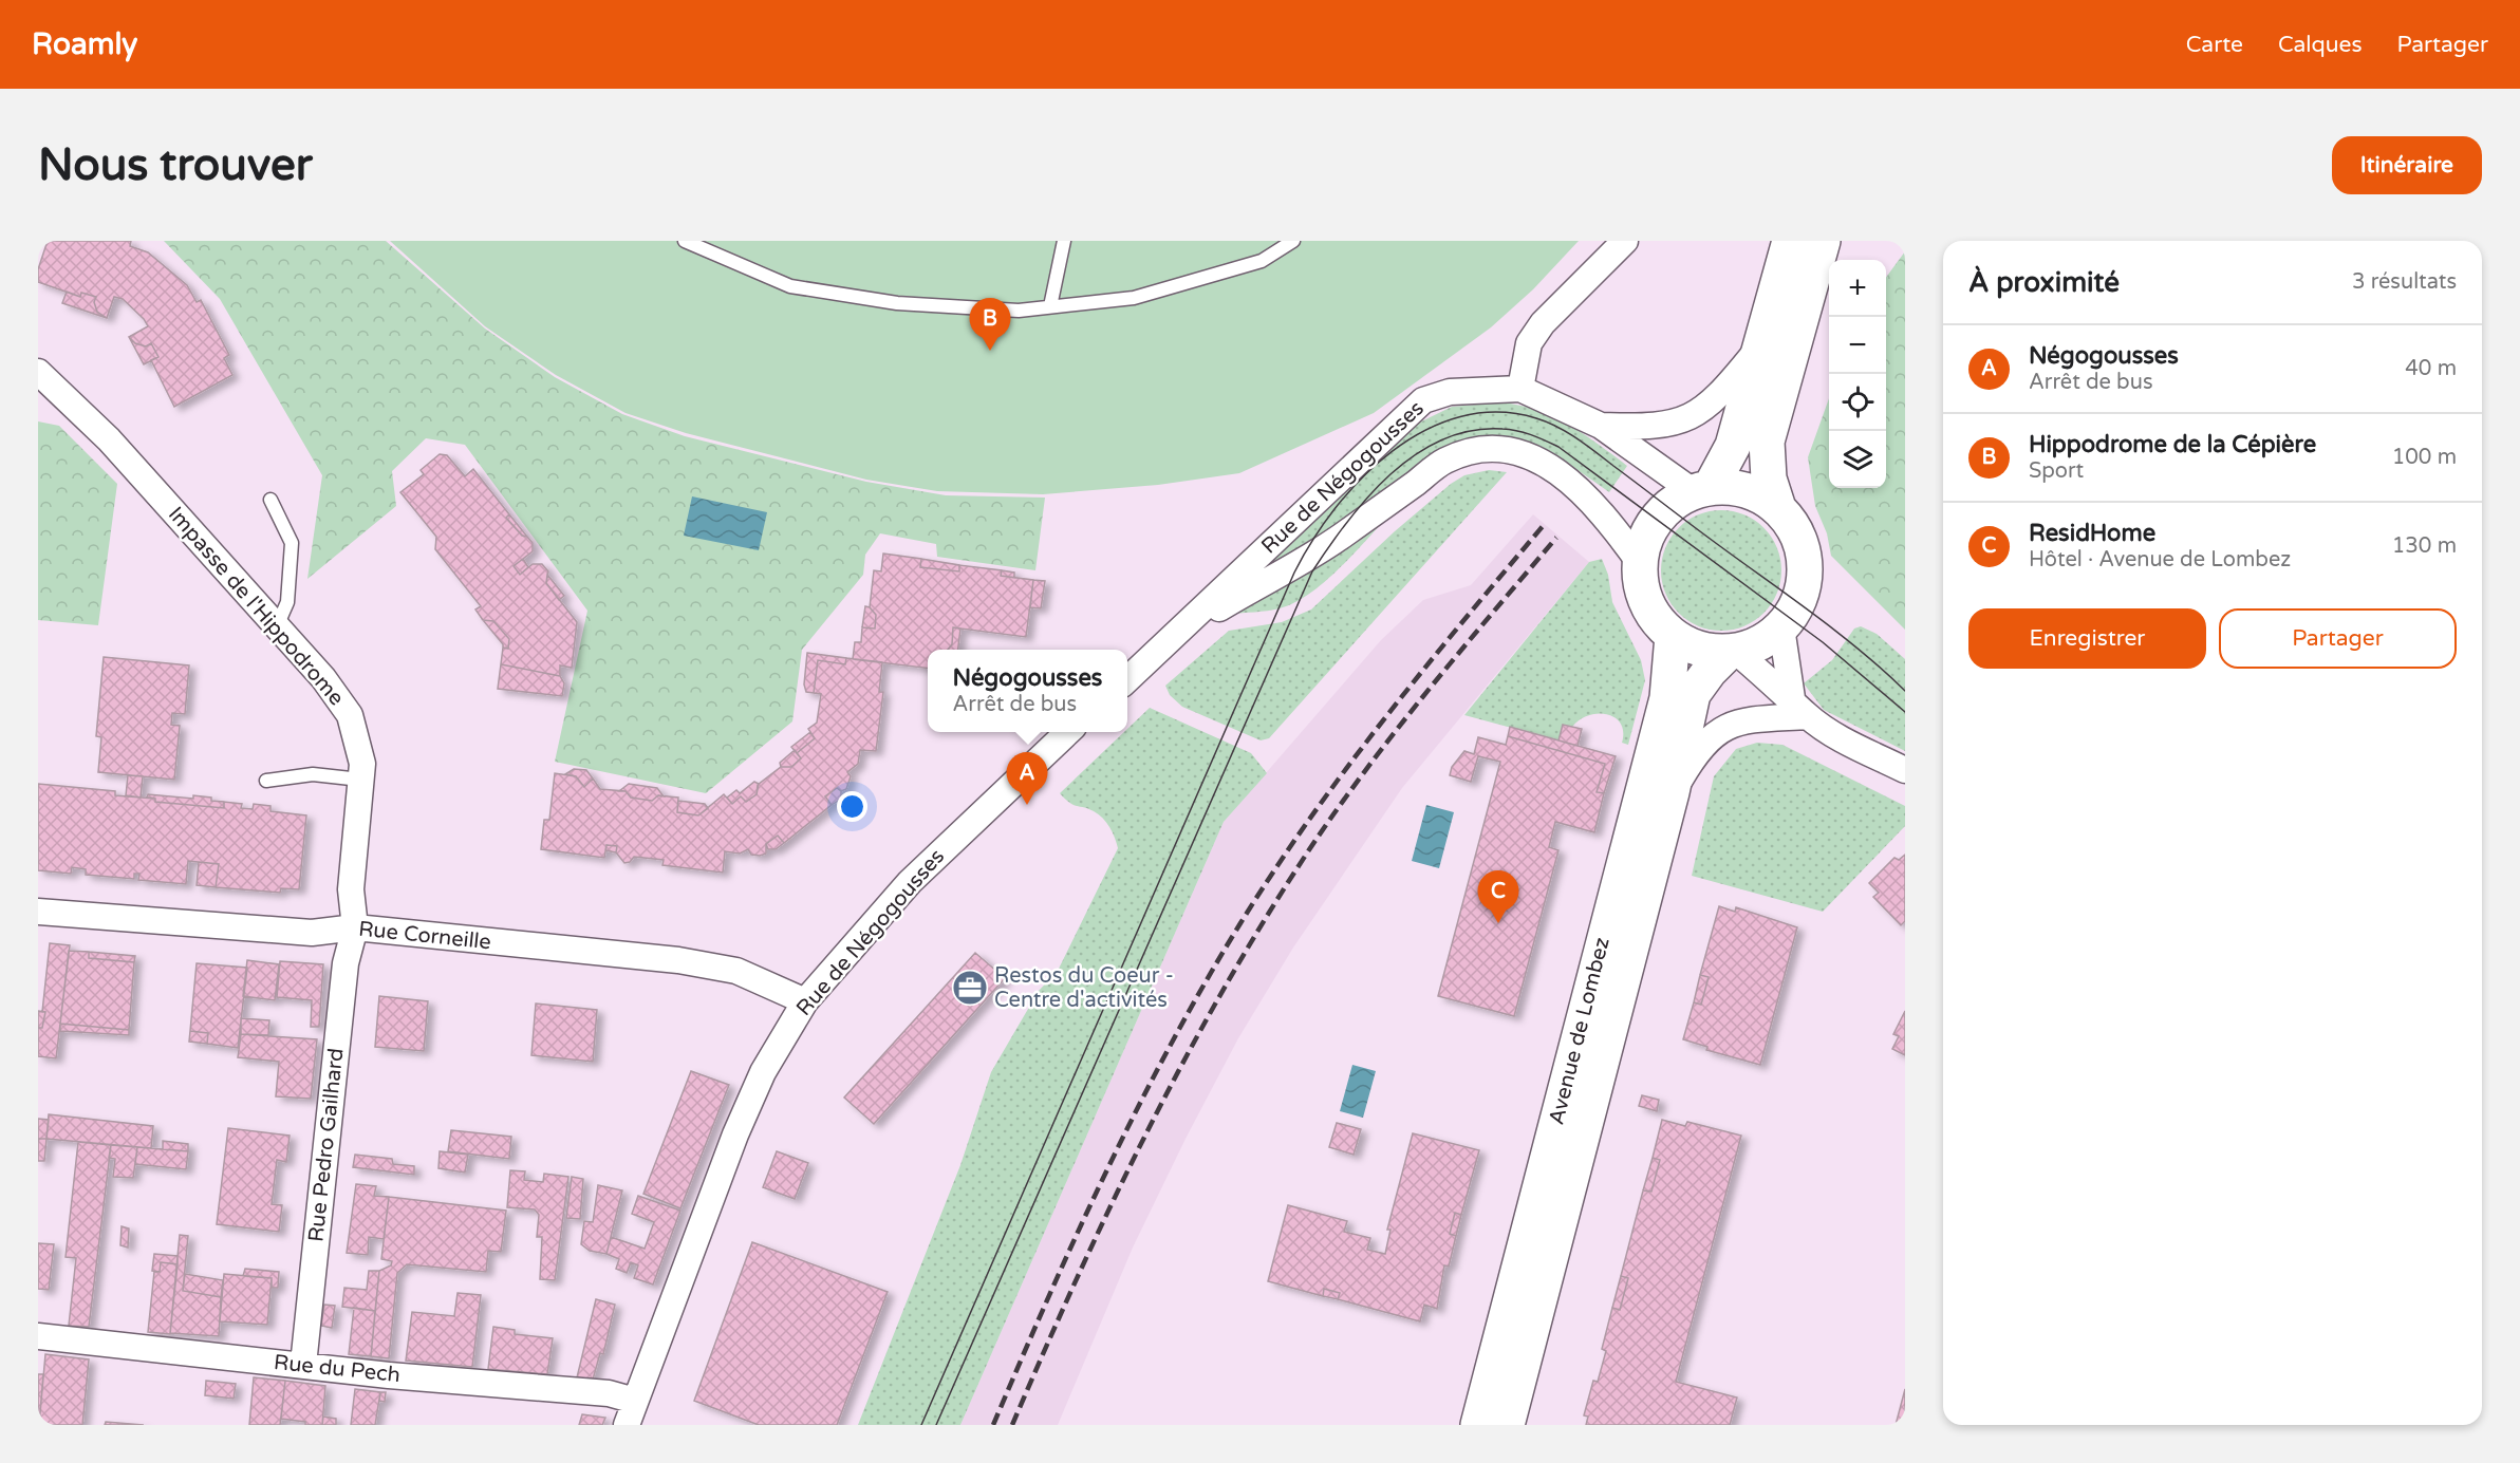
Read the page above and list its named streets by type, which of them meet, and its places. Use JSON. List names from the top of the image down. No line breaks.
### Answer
{"streets":{"main road":["Avenue de Lombez"],"street":["Rue de Négogousses","Impasse de l'Hippodrome","Rue Corneille","Rue Pedro Gailhard","Rue du Pech"]},"crossings":[["Rue de Négogousses","Rue Corneille"],["Rue de Négogousses","Avenue de Lombez"],["Rue de Négogousses","Rue du Pech"],["Impasse de l'Hippodrome","Rue Corneille"],["Impasse de l'Hippodrome","Rue Pedro Gailhard"],["Rue Corneille","Rue Pedro Gailhard"],["Rue Pedro Gailhard","Rue du Pech"]],"places":{"office":["Restos du Coeur - Centre d'activités"]},"page":{"header":"Roamly","nav":["Carte","Calques","Partager"],"buttons":["Itinéraire",["Enregistrer","Partager"]],"title":"Nous trouver","heading":["À proximité","3 résultats"],"map_buttons":["+","−"],"pins":["B","A","C"],"list":[{"mark":"A","name":"Négogousses","note":"Arrêt de bus","value":"40 m"},{"mark":"B","name":"Hippodrome de la Cépière","note":"Sport","value":"100 m"},{"mark":"C","name":"ResidHome","note":"Hôtel · Avenue de Lombez","value":"130 m"}],"popup":["Négogousses","Arrêt de bus"]}}
